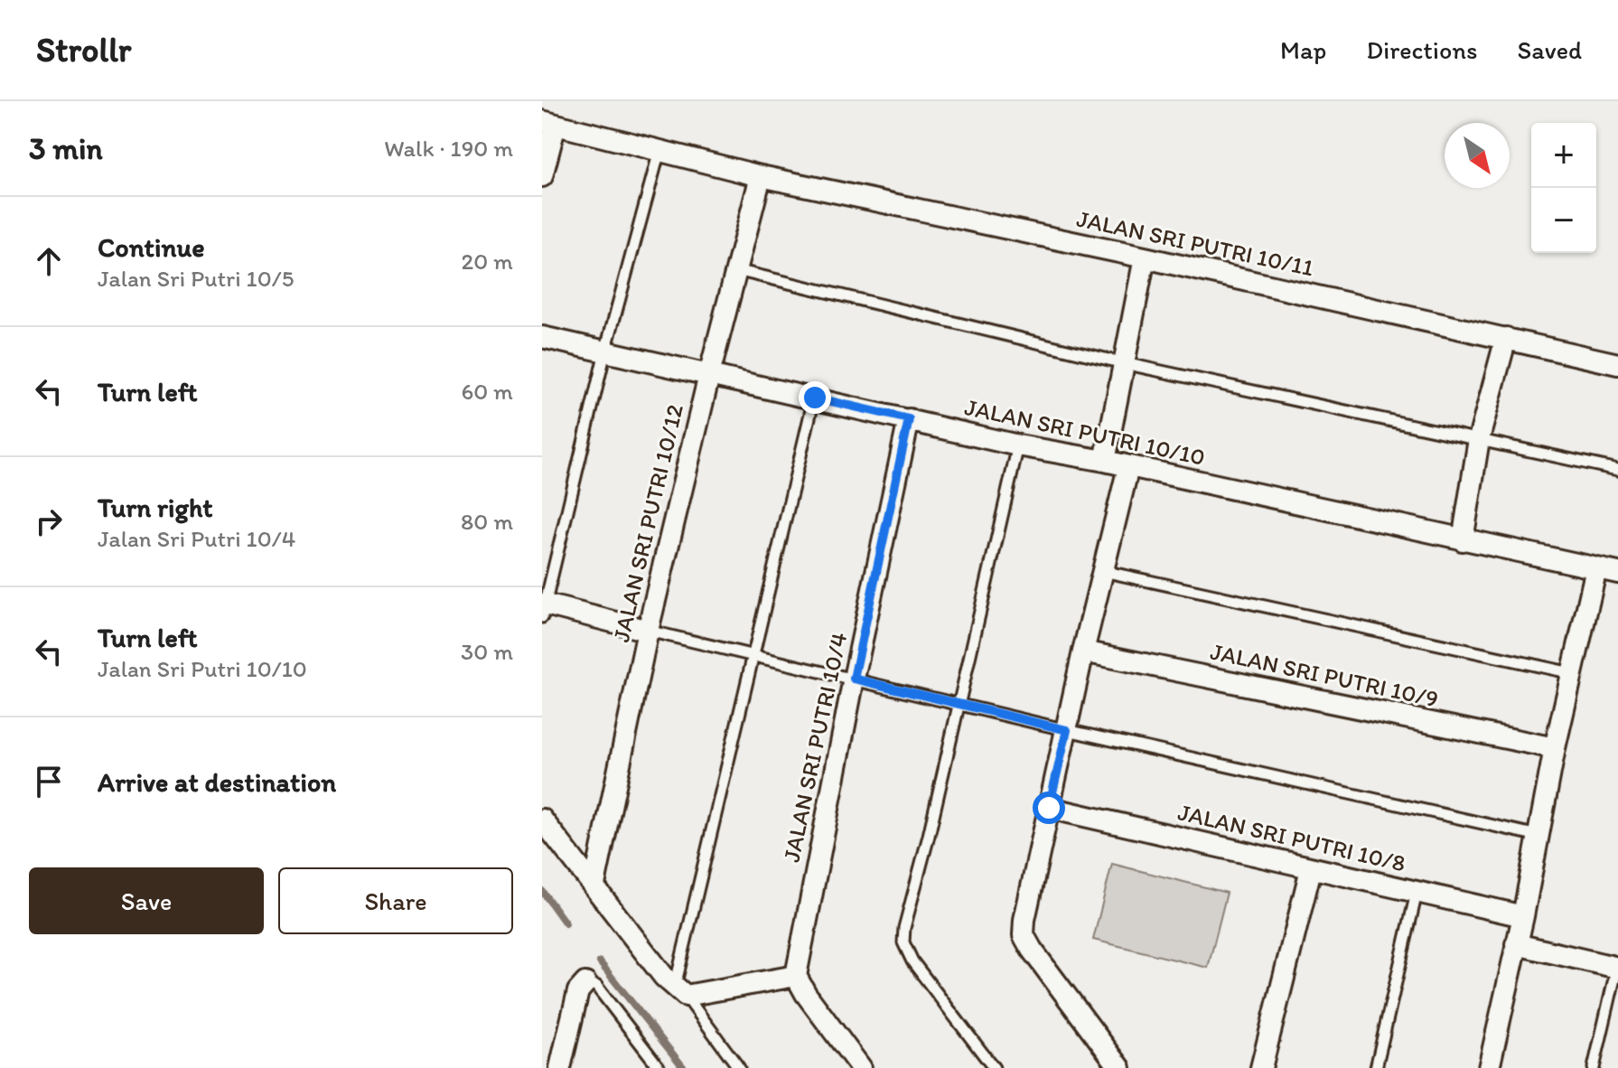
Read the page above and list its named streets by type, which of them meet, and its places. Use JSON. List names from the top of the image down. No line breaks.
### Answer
{"streets":{"street":["JALAN SRI PUTRI 10/11","JALAN SRI PUTRI 10/10","JALAN SRI PUTRI 10/12","JALAN SRI PUTRI 10/9","JALAN SRI PUTRI 10/4","JALAN SRI PUTRI 10/8"]},"crossings":[["JALAN SRI PUTRI 10/11","JALAN SRI PUTRI 10/12"],["JALAN SRI PUTRI 10/10","JALAN SRI PUTRI 10/12"],["JALAN SRI PUTRI 10/10","JALAN SRI PUTRI 10/4"]],"north":"bottom right","page":{"header":"Strollr","nav":["Map","Directions","Saved"],"heading":["3 min","Walk · 190 m"],"map_buttons":["+","−"],"list":[["Continue","Jalan Sri Putri 10/5","20 m"],["Turn left","60 m"],["Turn right","Jalan Sri Putri 10/4","80 m"],["Turn left","Jalan Sri Putri 10/10","30 m"],"Arrive at destination"],"buttons":["Save","Share"]}}
